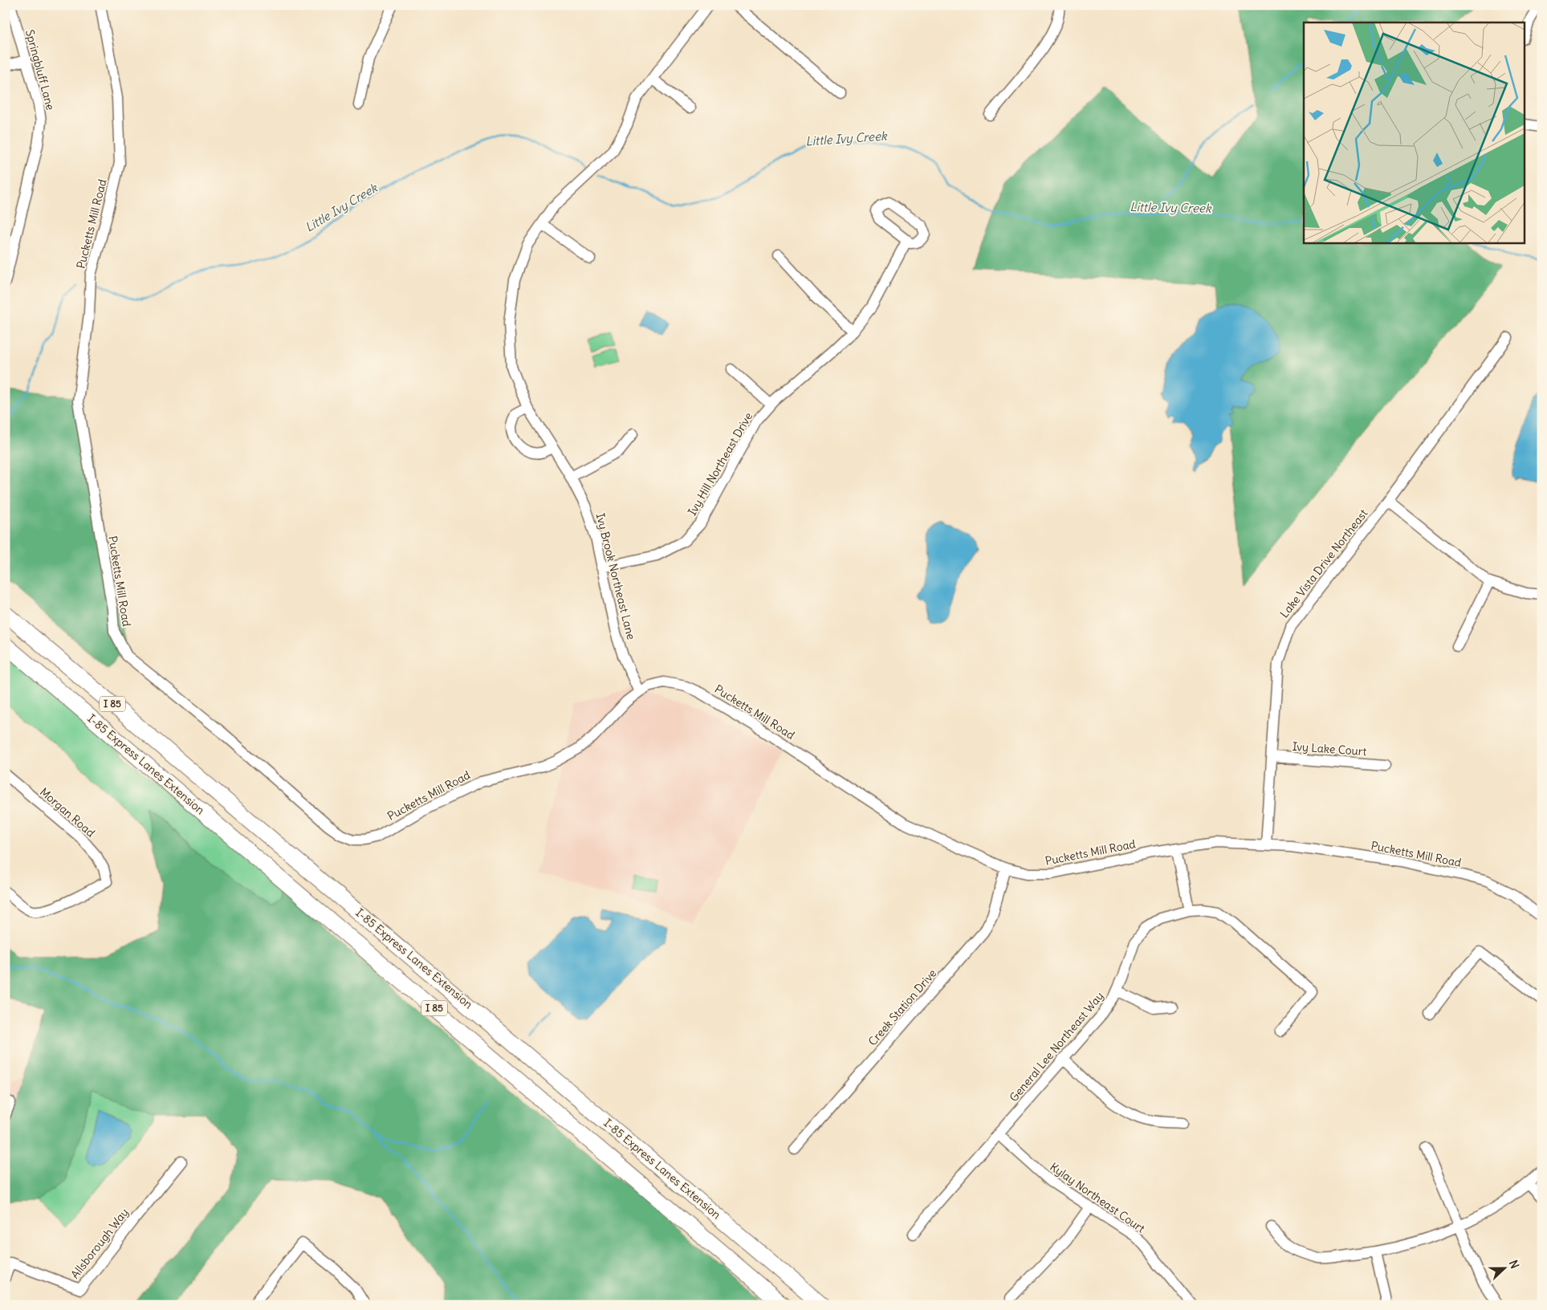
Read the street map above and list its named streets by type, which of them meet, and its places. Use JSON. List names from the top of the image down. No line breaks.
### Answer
{"streets":{"highway":["I 85","I-85 Express Lanes Extension"],"street":["Springbluff Lane","Pucketts Mill Road","Ivy Hill Northeast Drive","Lake Vista Drive Northeast","Ivy Brook Northeast Lane","Ivy Lake Court","Morgan Road","Creek Station Drive","General Lee Northeast Way","Kylay Northeast Court","Allsborough Way"]},"crossings":[["Pucketts Mill Road","Lake Vista Drive Northeast"],["Pucketts Mill Road","Ivy Brook Northeast Lane"],["Pucketts Mill Road","Creek Station Drive"],["Ivy Hill Northeast Drive","Ivy Brook Northeast Lane"],["Lake Vista Drive Northeast","Ivy Lake Court"],["General Lee Northeast Way","Kylay Northeast Court"]],"water":["Little Ivy Creek"],"north":"right"}
